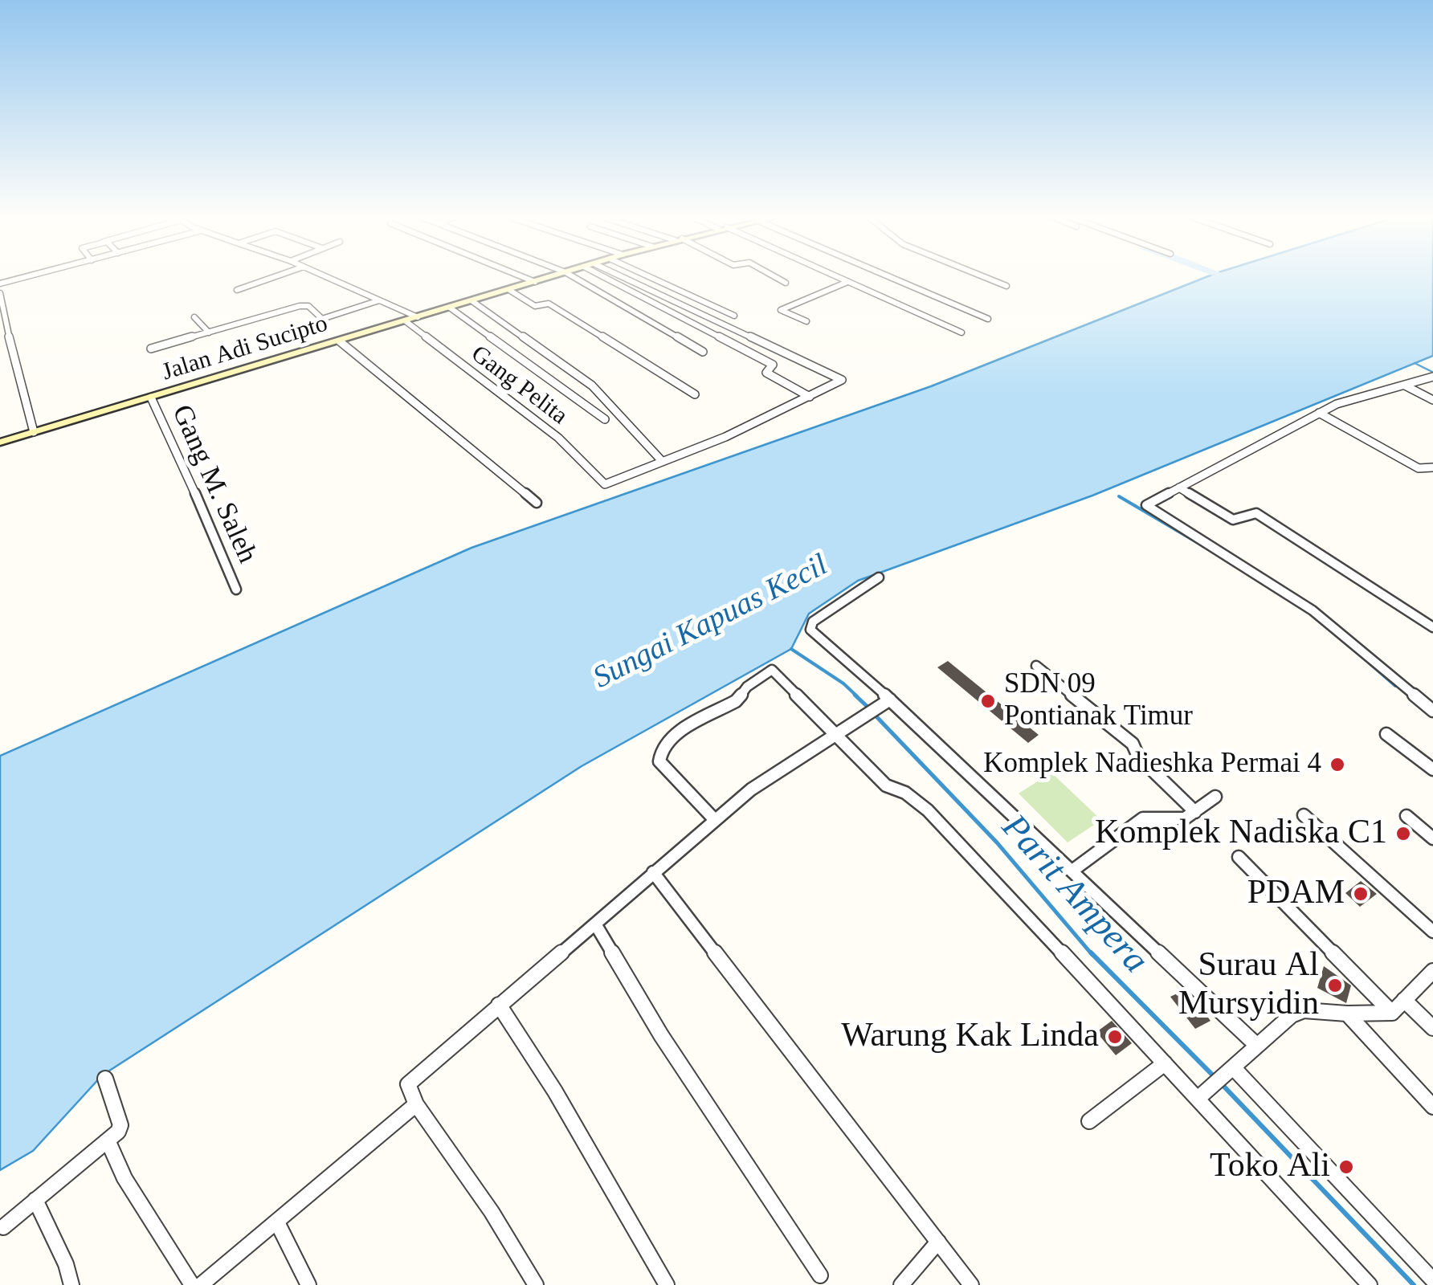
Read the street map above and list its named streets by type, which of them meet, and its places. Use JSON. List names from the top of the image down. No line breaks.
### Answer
{"streets":{"main road":["Jalan Adi Sucipto"],"street":["Gang Pelita","Gang M. Saleh"]},"crossings":[["Jalan Adi Sucipto","Gang Pelita"],["Jalan Adi Sucipto","Gang M. Saleh"]],"water":["Sungai Kapuas Kecil","Parit Ampera"],"places":["SDN 09 Pontianak Timur","Komplek Nadieshka Permai 4","Komplek Nadiska C1","PDAM","Surau Al Mursyidin","Warung Kak Linda","Toko Ali"]}
